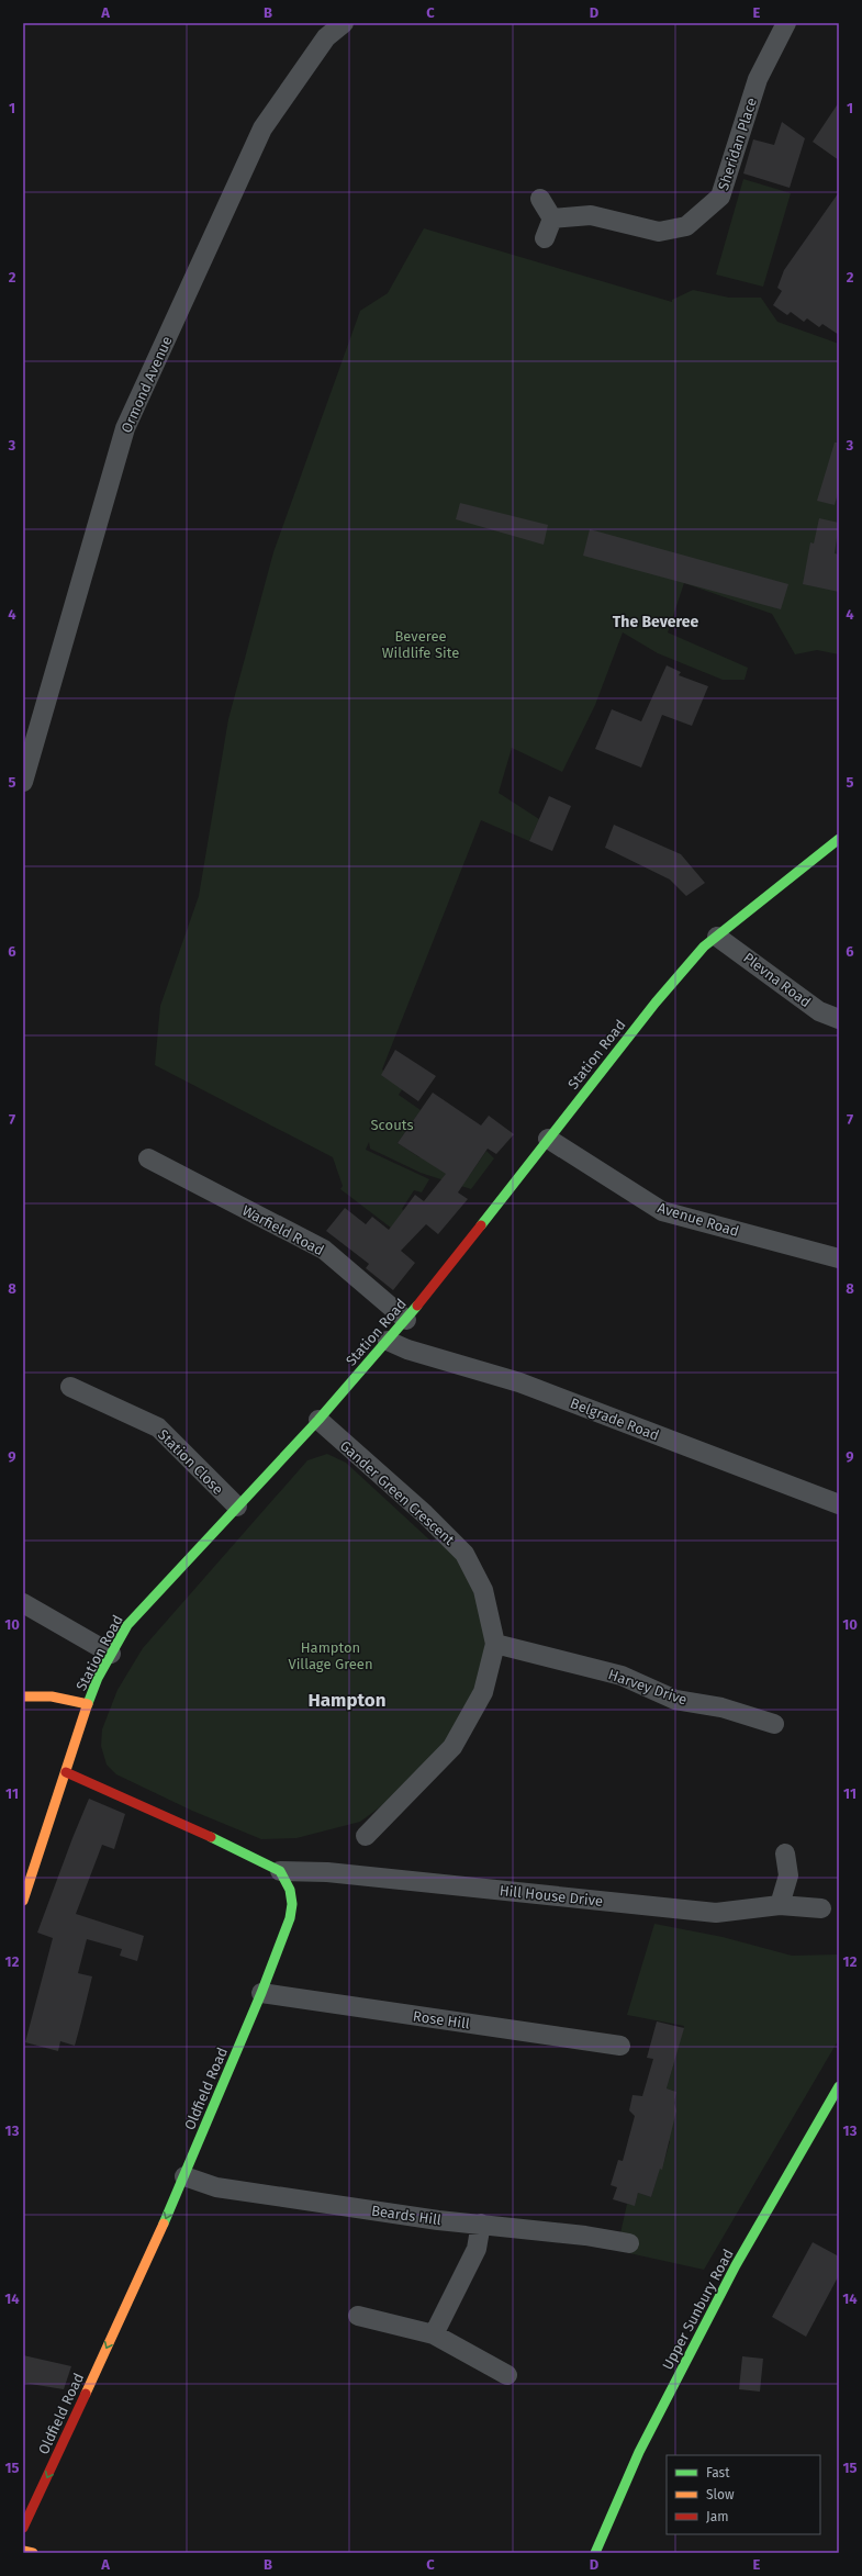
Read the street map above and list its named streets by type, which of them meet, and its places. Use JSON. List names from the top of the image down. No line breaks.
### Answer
{"streets":{"main road":["Station Road","Oldfield Road","Upper Sunbury Road"],"street":["Sheridan Place","Ormond Avenue","Plevna Road","Avenue Road","Warfield Road","Belgrade Road","Station Close","Gander Green Crescent","Harvey Drive","Hill House Drive","Rose Hill","Beards Hill"]},"crossings":[["Plevna Road","Station Road"],["Station Road","Avenue Road"],["Station Road","Warfield Road"],["Station Road","Belgrade Road"],["Station Road","Station Close"],["Station Road","Gander Green Crescent"],["Gander Green Crescent","Harvey Drive"],["Hill House Drive","Oldfield Road"],["Rose Hill","Oldfield Road"],["Oldfield Road","Beards Hill"]],"one_way":["Oldfield Road"],"districts":["The Beveree","Hampton"],"parks":["Beveree Wildlife Site","Scouts","Hampton Village Green"],"legend":["Fast","Slow","Jam"],"grid":{"columns":["A","B","C","D","E"],"rows":["1","2","3","4","5","6","7","8","9","10","11","12","13","14","15"]}}
